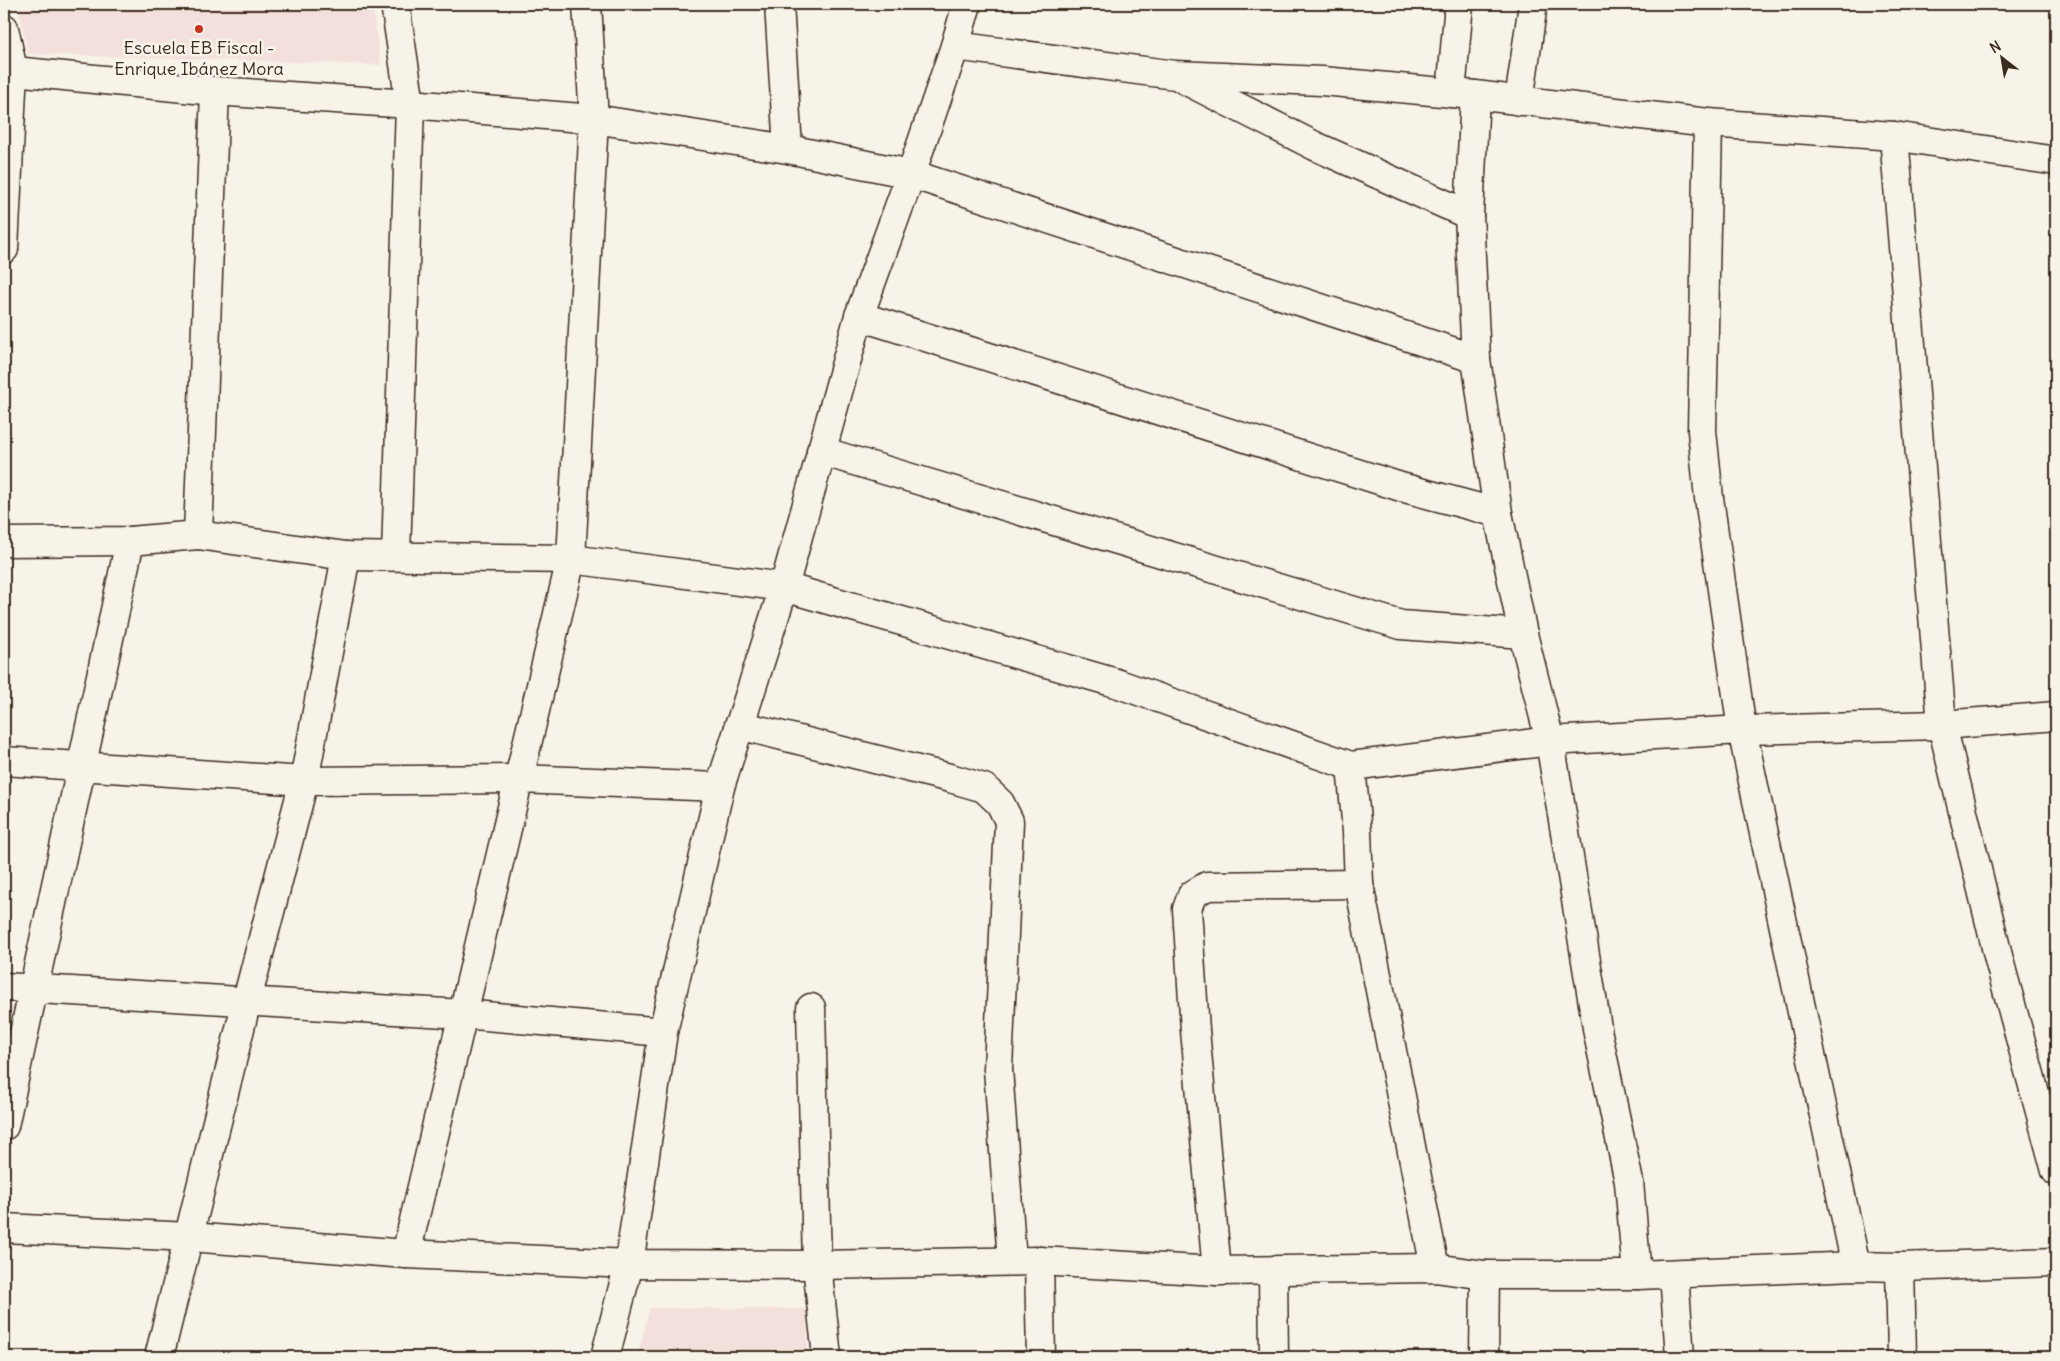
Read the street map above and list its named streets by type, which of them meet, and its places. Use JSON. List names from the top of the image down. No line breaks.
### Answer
{"places":["Escuela EB Fiscal - Enrique Ibánez Mora"],"north":"top left"}
